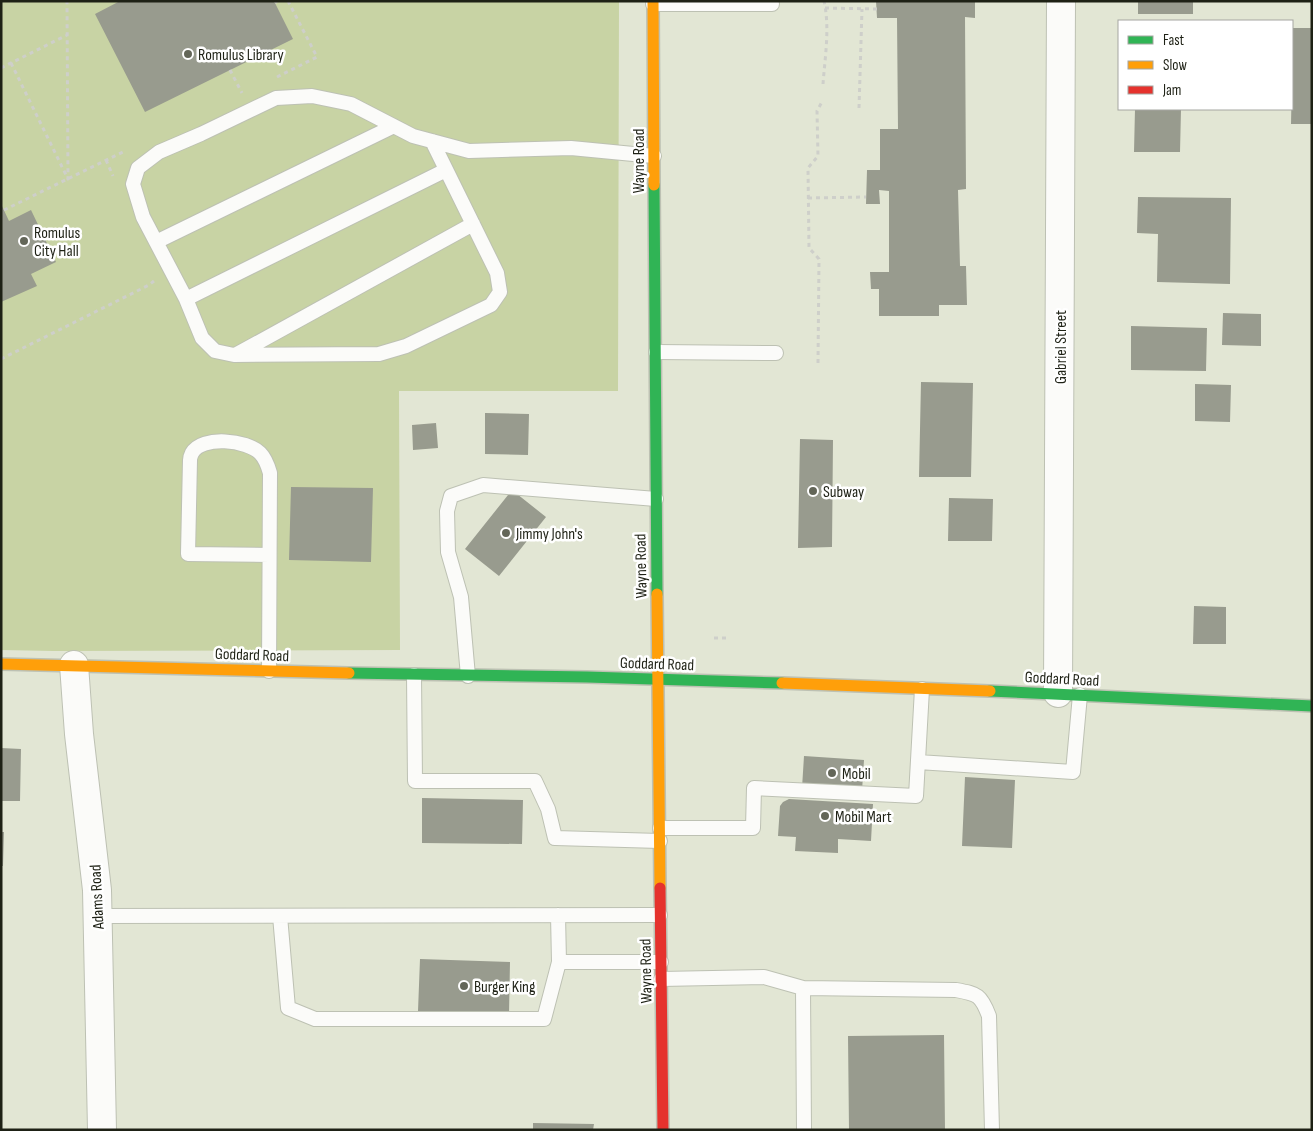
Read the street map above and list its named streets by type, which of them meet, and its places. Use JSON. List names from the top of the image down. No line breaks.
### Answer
{"streets":{"main road":["Wayne Road","Goddard Road"],"street":["Gabriel Street","Adams Road"]},"crossings":[["Wayne Road","Goddard Road"],["Gabriel Street","Goddard Road"],["Goddard Road","Adams Road"]],"places":["Romulus Library","Romulus City Hall","Subway","Jimmy John's","Mobil","Mobil Mart","Burger King"],"legend":["Fast","Slow","Jam"]}
